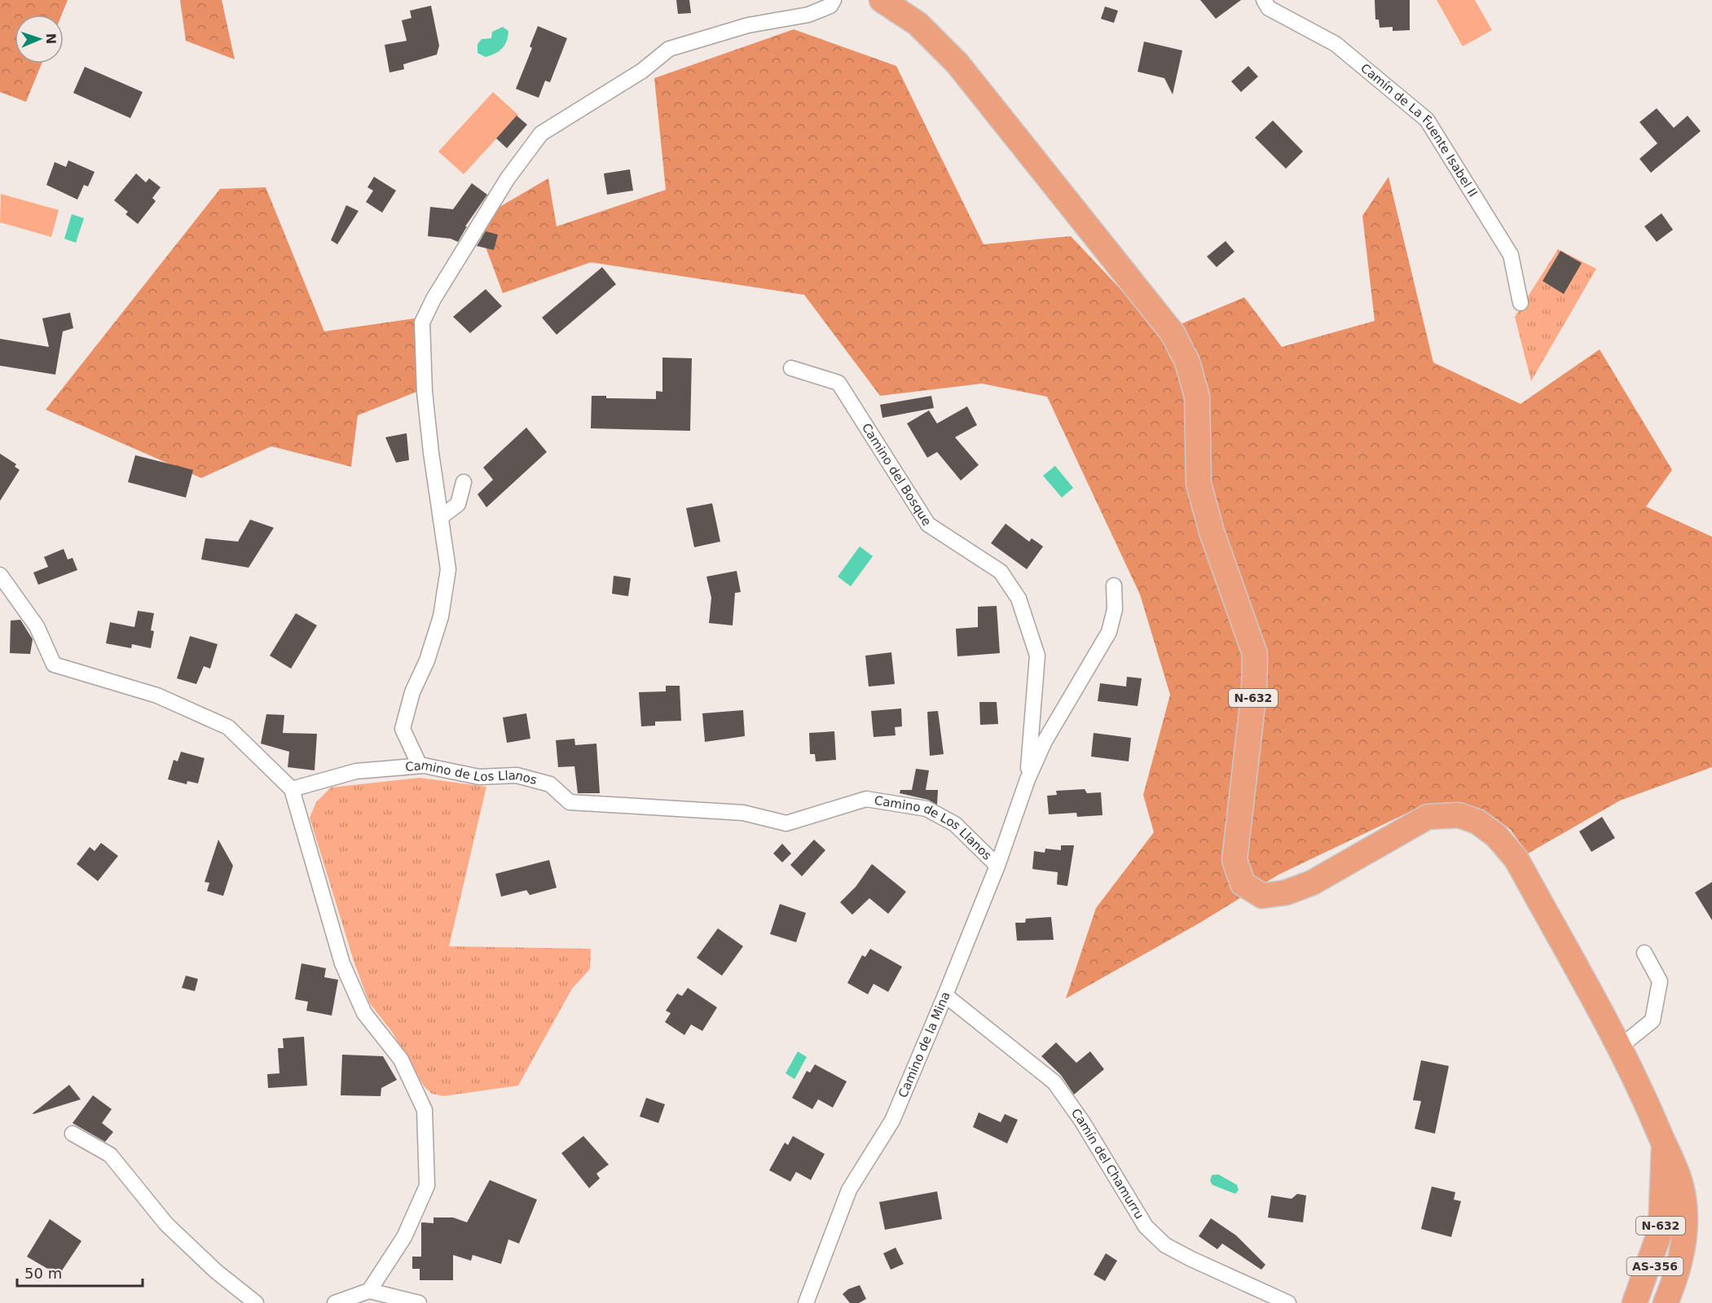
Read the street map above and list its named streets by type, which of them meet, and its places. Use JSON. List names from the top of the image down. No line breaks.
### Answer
{"streets":{"highway":["N-632","AS-356"],"street":["Camín de La Fuente Isabel II","Camino del Bosque","Camino de Los Llanos","Camino de la Mina","Camín del Chamurru"]},"crossings":[["Camino del Bosque","Camino de la Mina"],["N-632","AS-356"],["Camino de Los Llanos","Camino de la Mina"],["Camino de la Mina","Camín del Chamurru"]],"scale_bar":"50 m","north":"right"}
